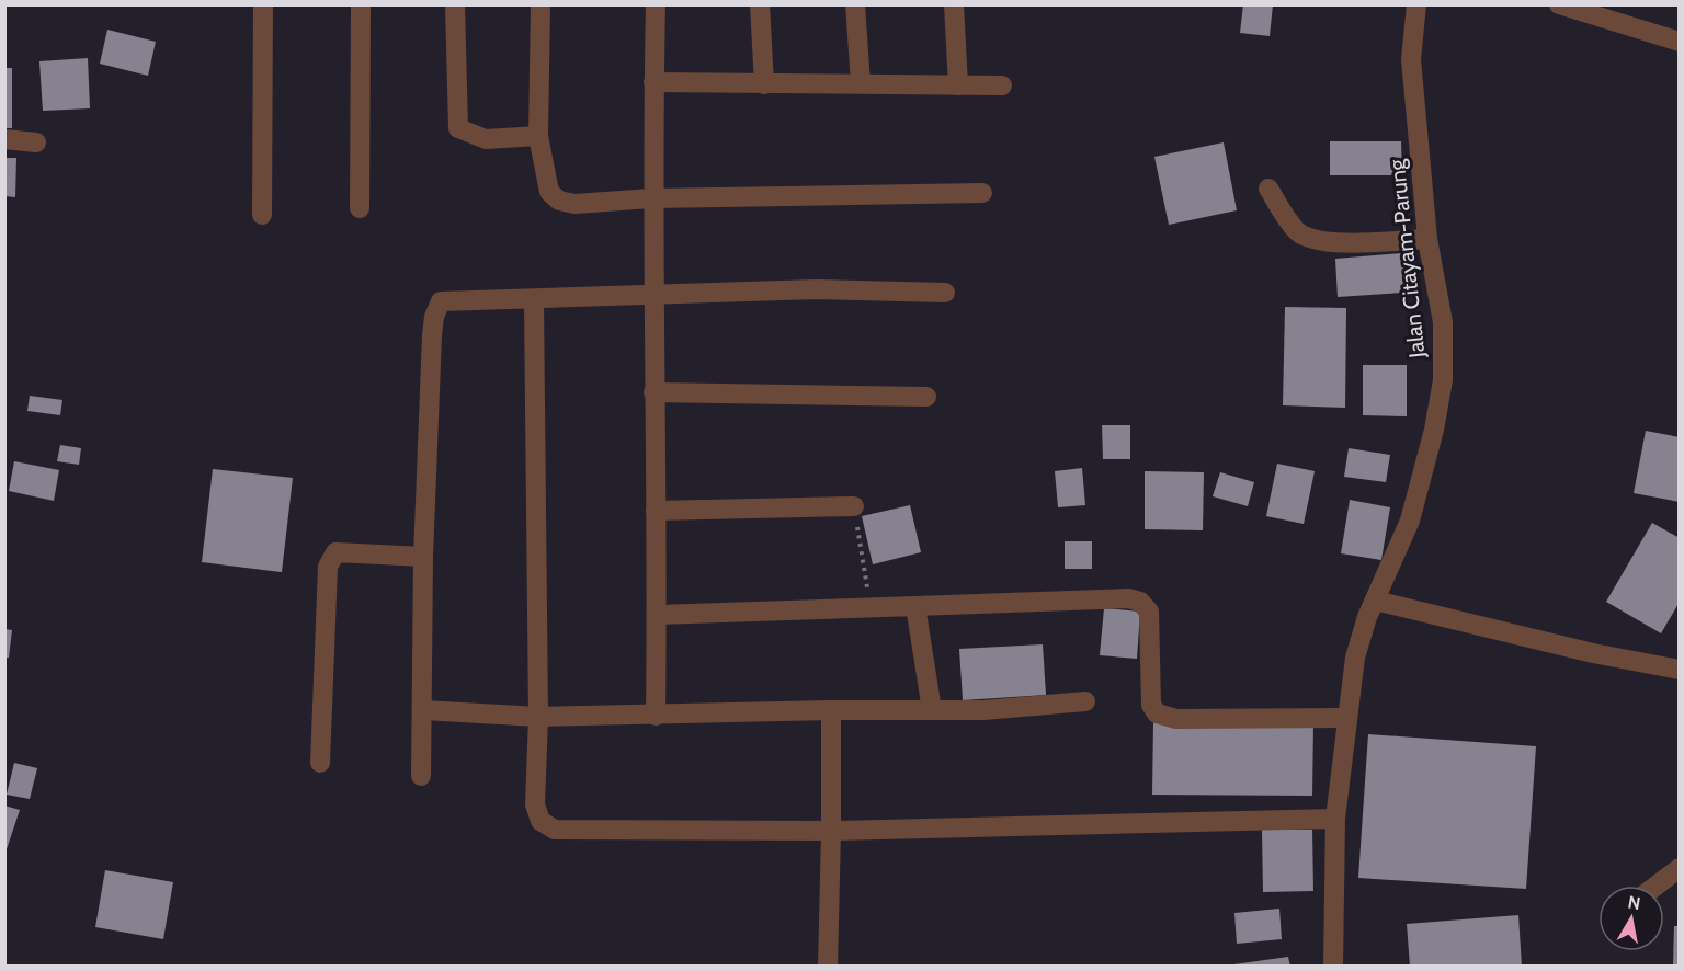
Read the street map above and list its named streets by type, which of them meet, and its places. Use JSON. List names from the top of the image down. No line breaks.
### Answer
{"streets":{"street":["Jalan Citayam-Parung"]},"north":"top"}
